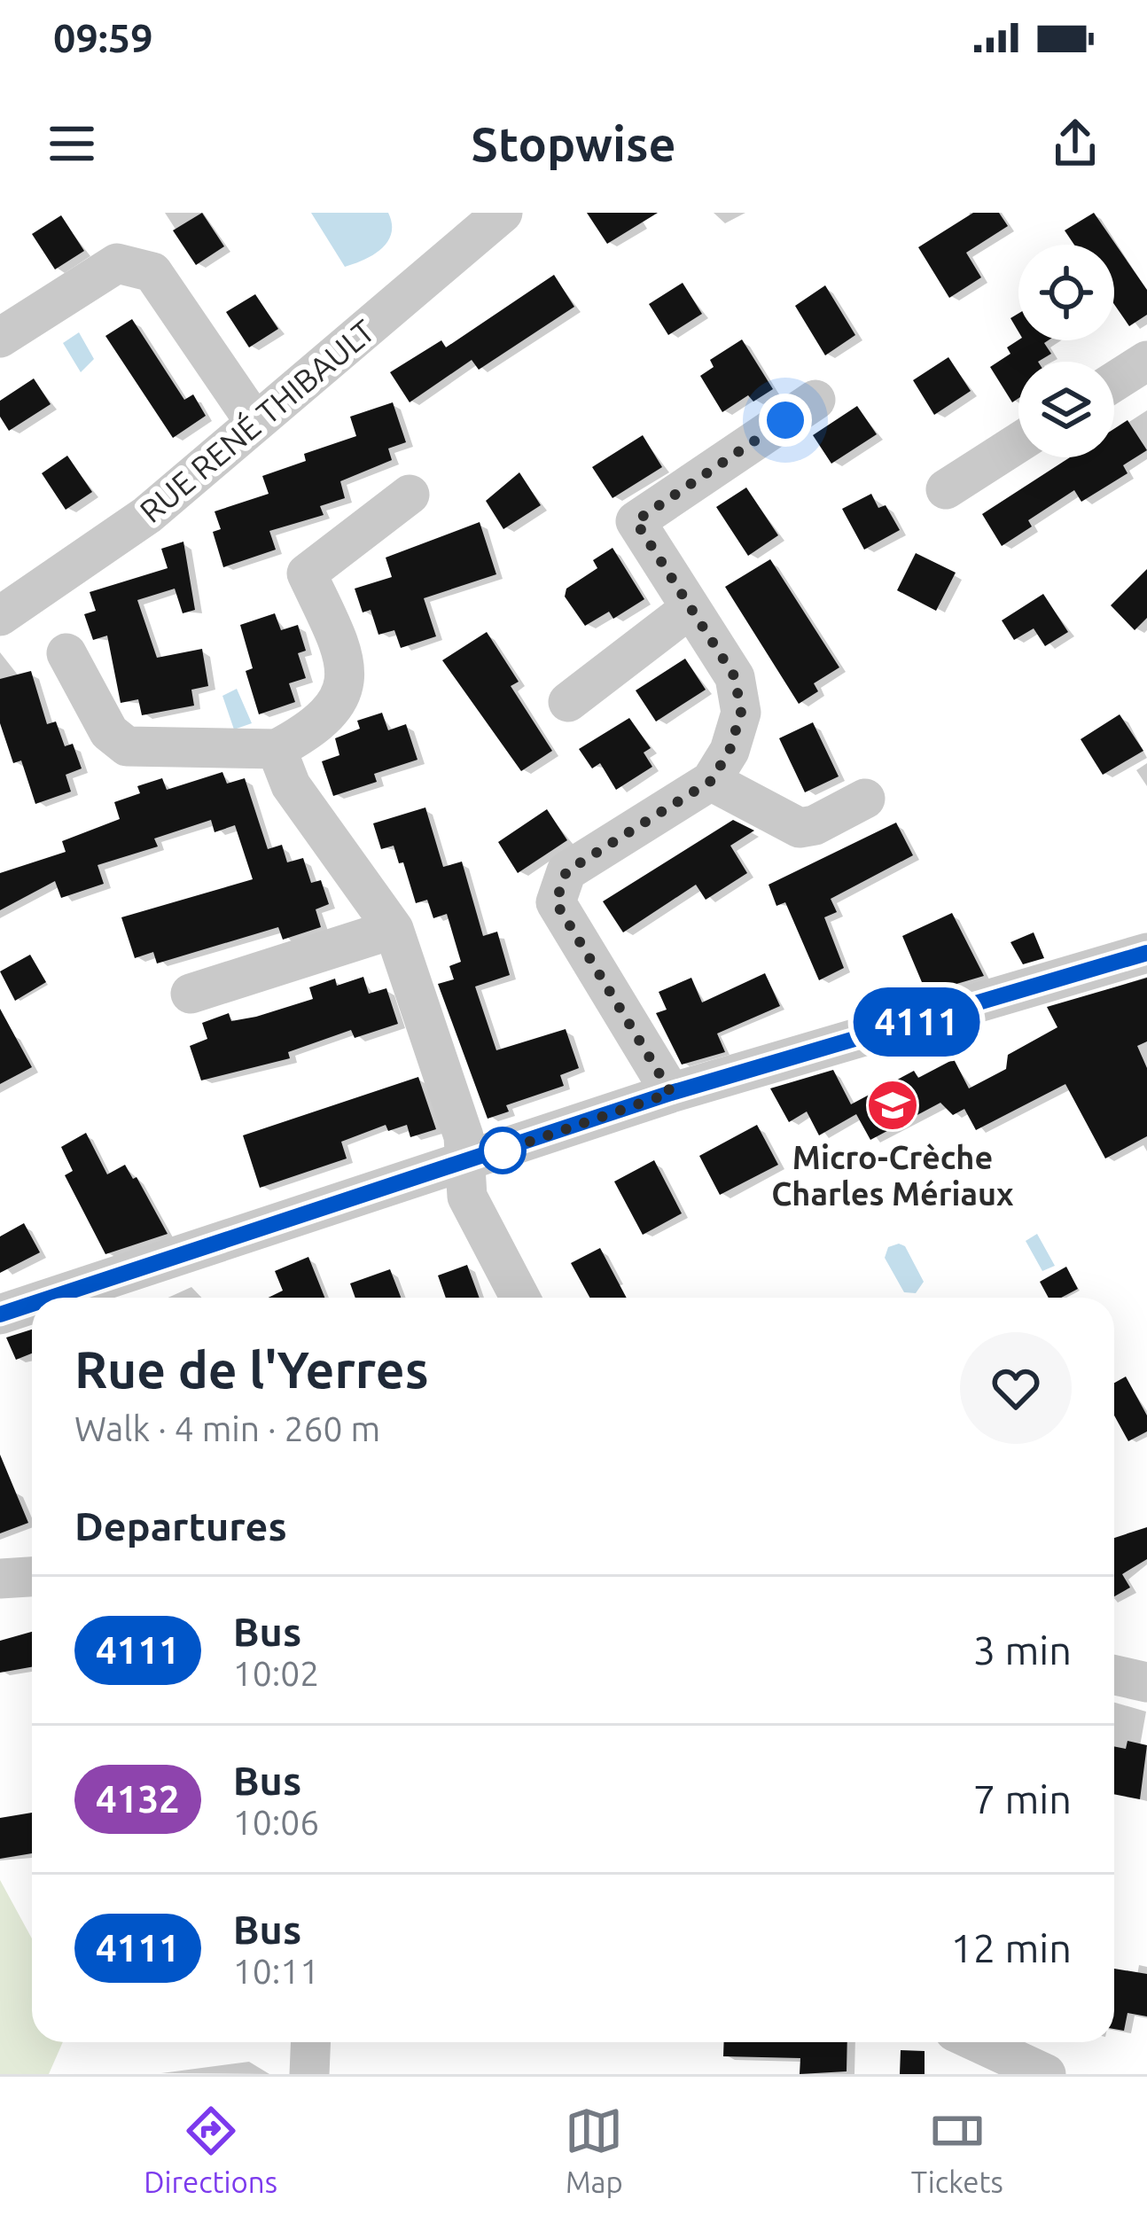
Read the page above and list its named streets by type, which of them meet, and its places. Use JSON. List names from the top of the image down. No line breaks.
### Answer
{"streets":{"street":["RUE RENÉ THIBAULT"]},"places":{"school or university":["Micro-Crèche Charles Mériaux"]},"lines":["bus line 4111"],"page":{"status":"09:59","header":"Stopwise","on_map":"4111","heading":[["Rue de l'Yerres","Walk · 4 min · 260 m"],"Departures"],"list":[{"mark":"4111","name":"Bus","note":"10:02","value":"3 min"},{"mark":"4132","name":"Bus","note":"10:06","value":"7 min"},{"mark":"4111","name":"Bus","note":"10:11","value":"12 min"}],"tabs":["Directions","Map","Tickets"]}}
